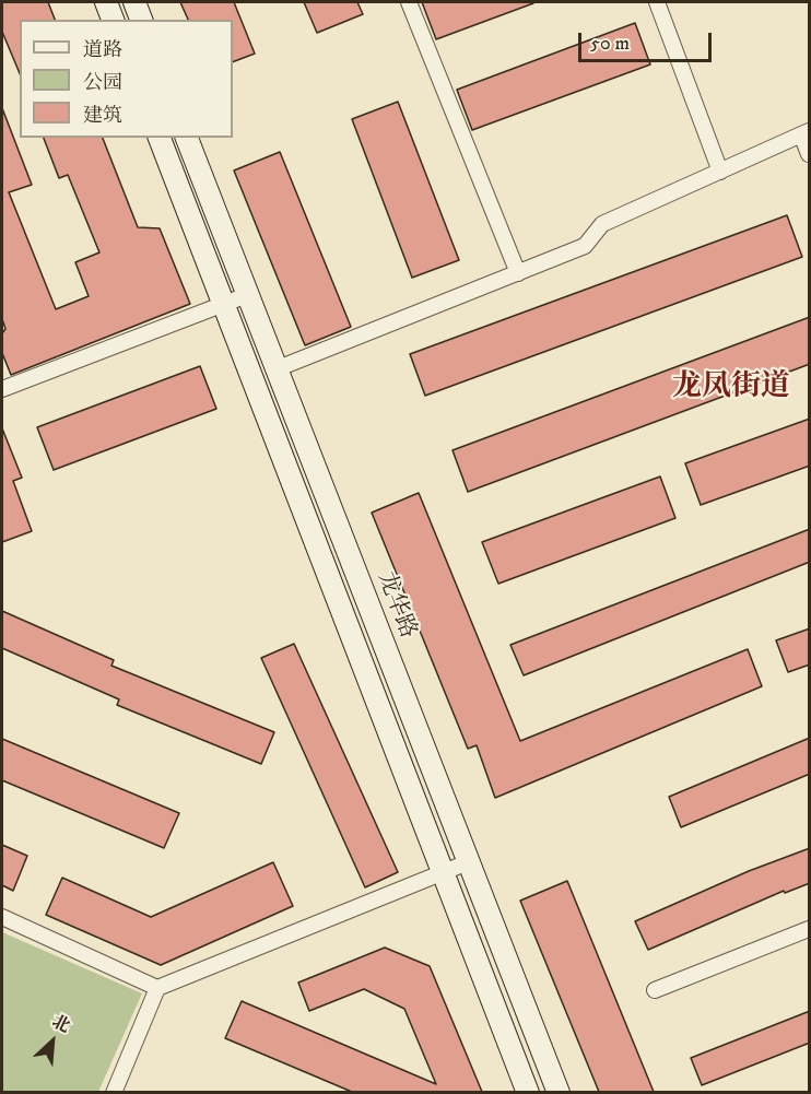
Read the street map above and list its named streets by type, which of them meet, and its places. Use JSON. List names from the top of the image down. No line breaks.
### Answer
{"streets":{"main road":["龙华路"]},"districts":["龙凤街道"],"legend":["道路","公园","建筑"],"scale_bar":"50 m","north":"top right"}
